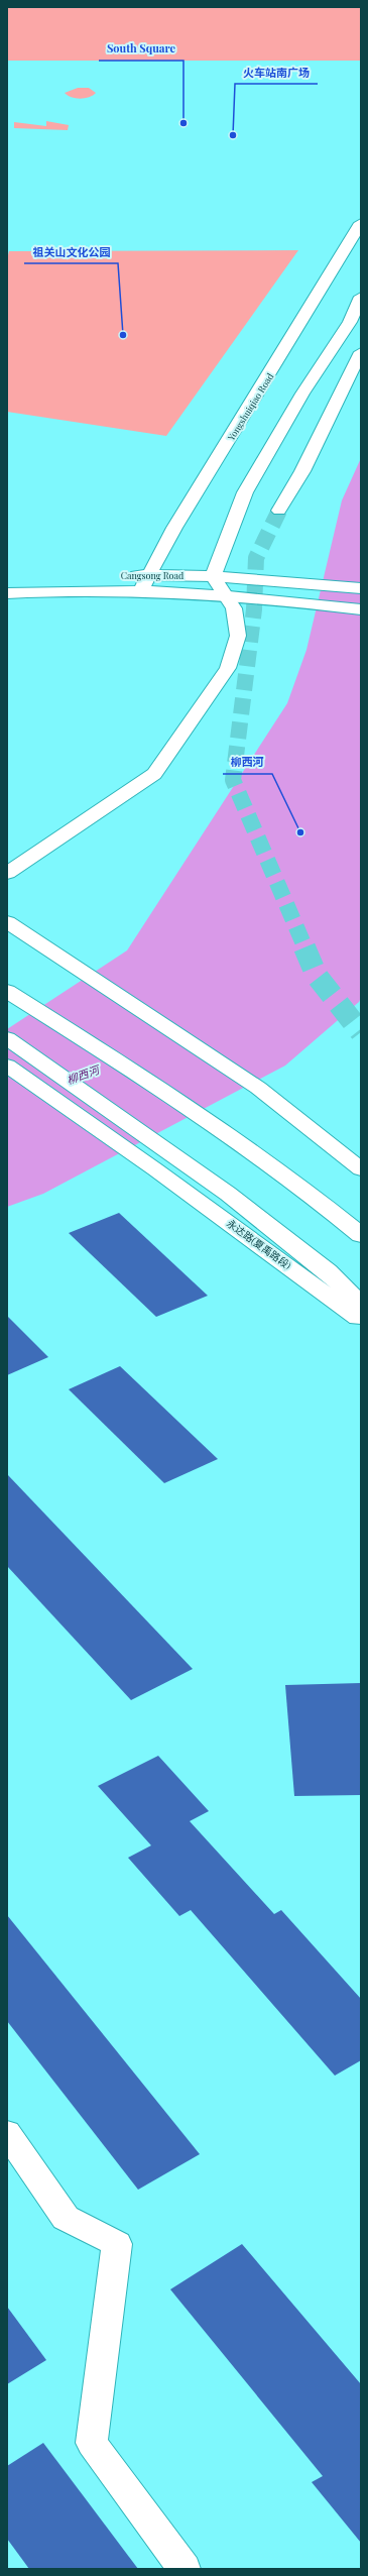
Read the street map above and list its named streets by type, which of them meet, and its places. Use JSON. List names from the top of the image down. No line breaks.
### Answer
{"streets":{"main road":["Yongshuiqiao Road","Cangsong Road","永达路(夏禹路段)"]},"crossings":[["Yongshuiqiao Road","Cangsong Road"]],"water":["柳西河"],"places":["South Square","火车站南广场","祖关山文化公园","柳西河"]}
